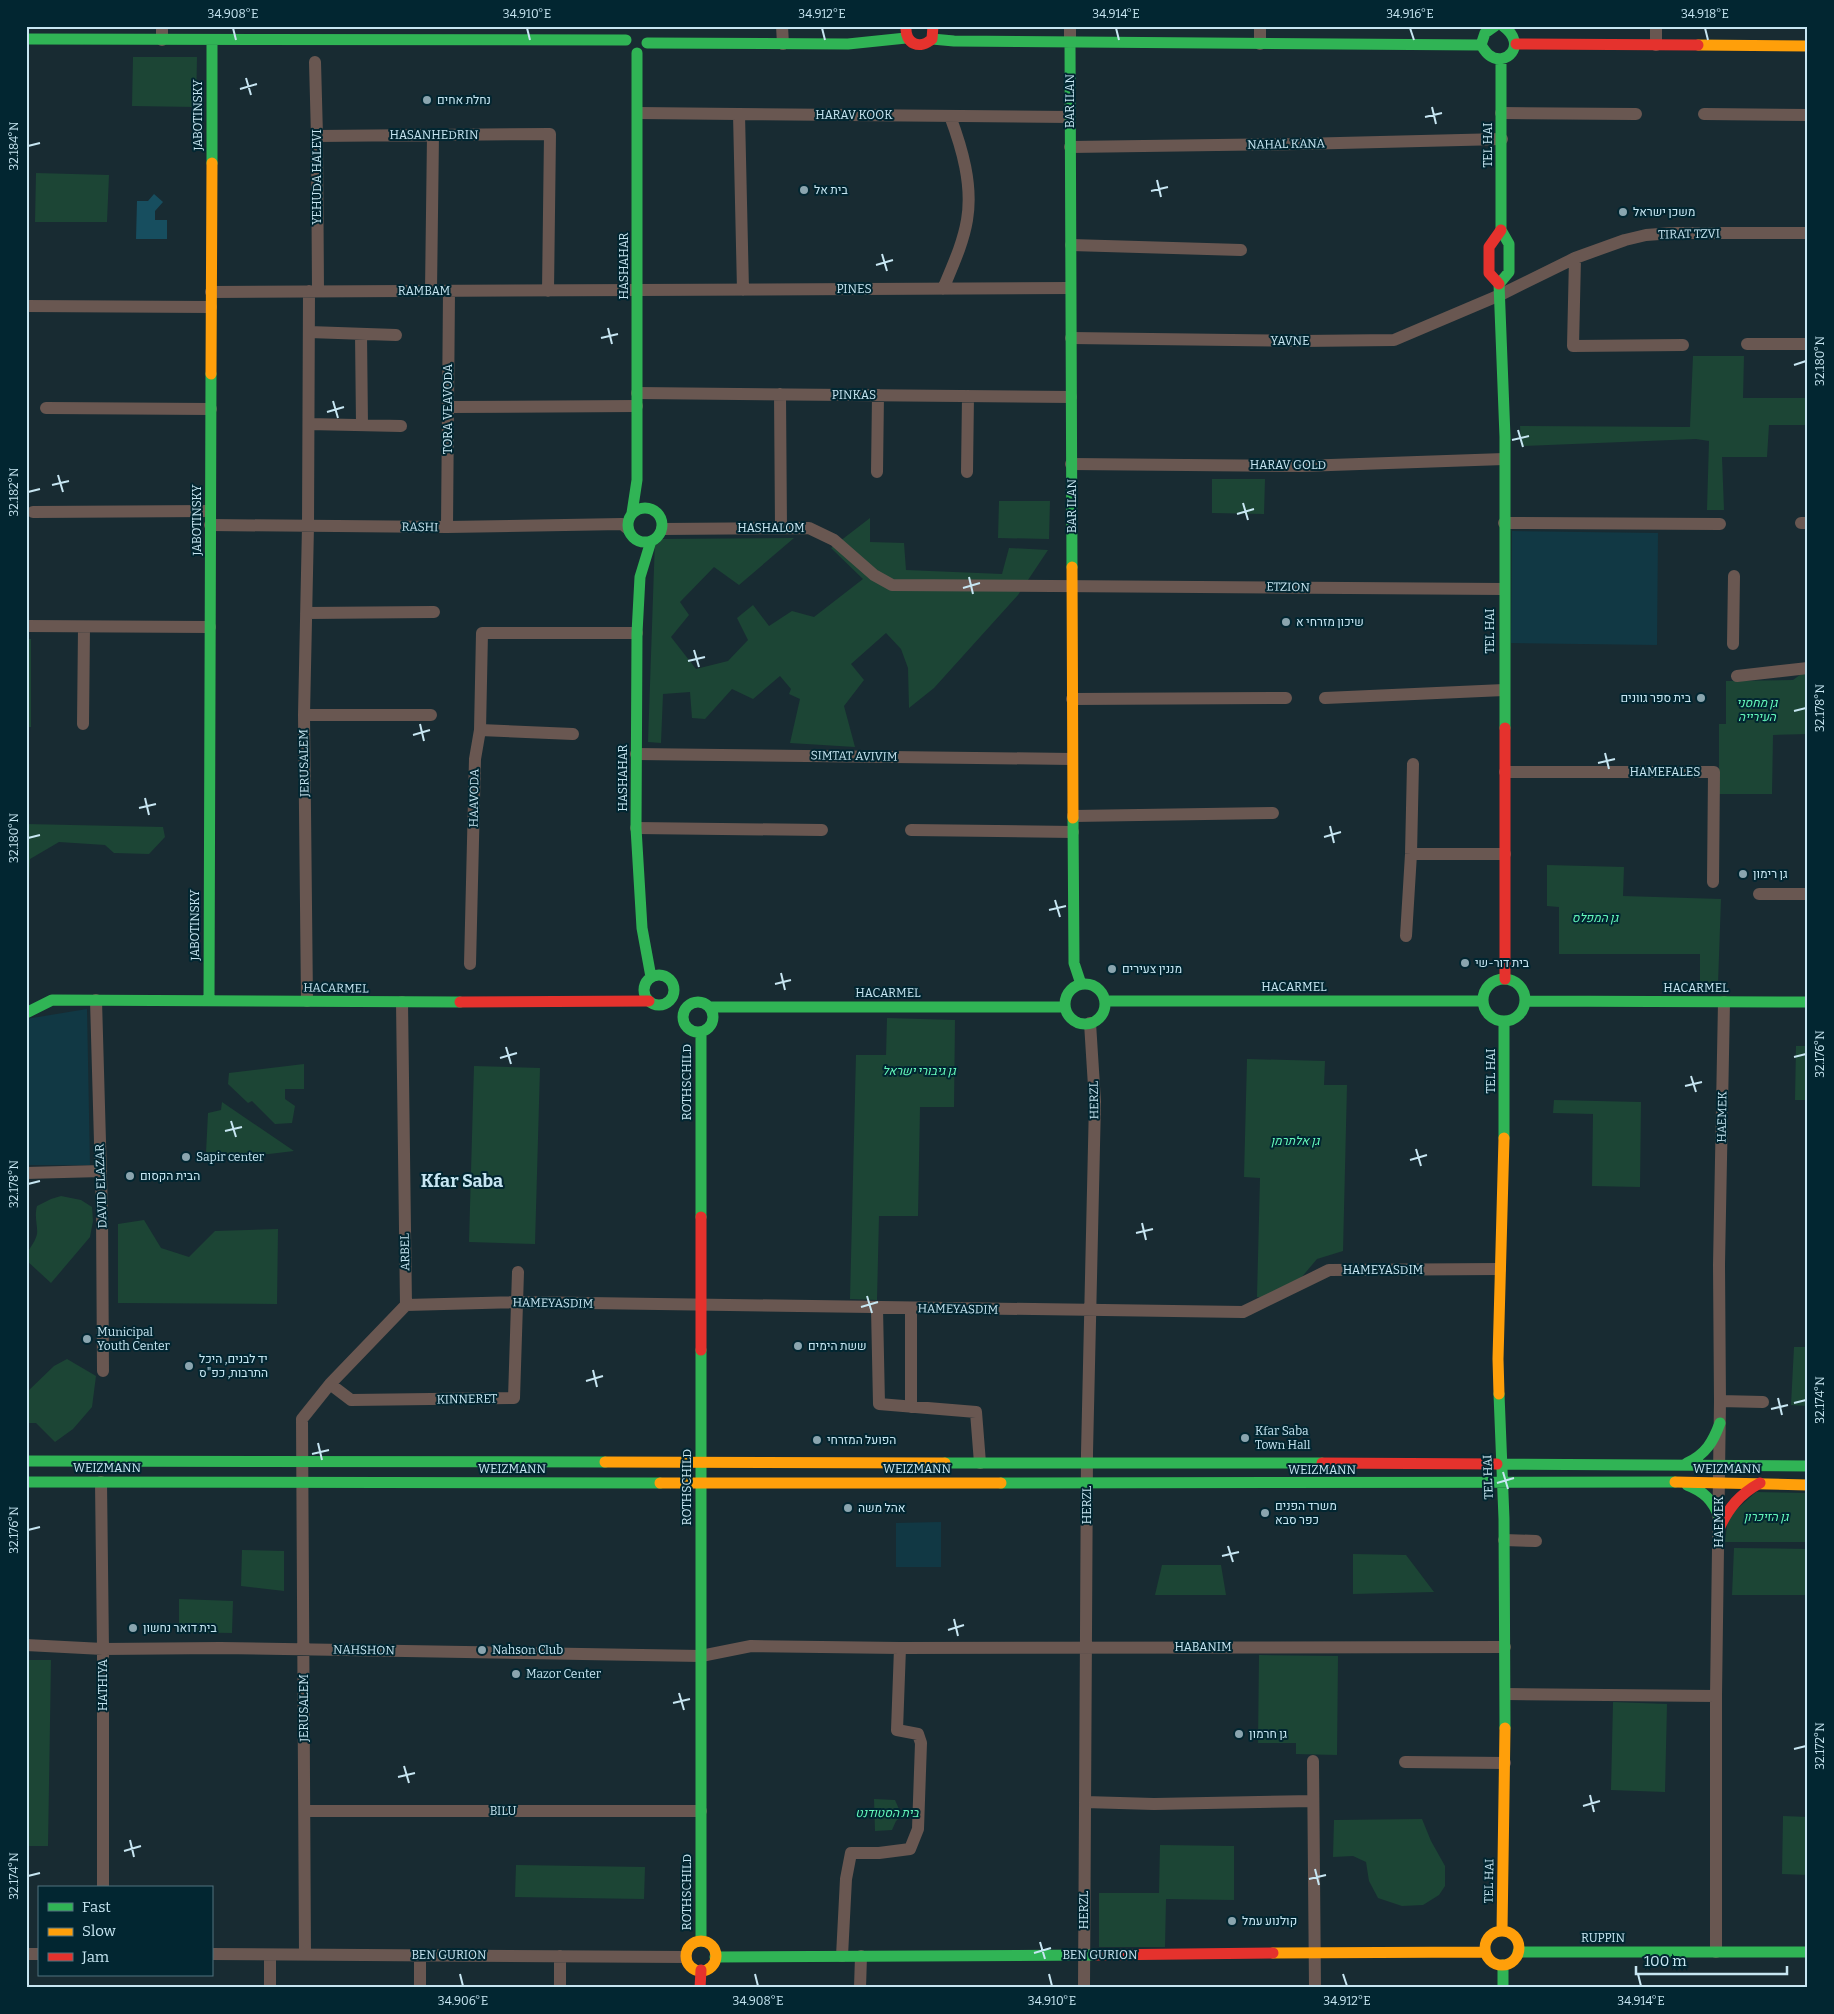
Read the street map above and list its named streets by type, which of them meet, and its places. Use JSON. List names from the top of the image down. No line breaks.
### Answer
{"streets":{"street":["BAR ILAN","JABOTINSKY","HARAV KOOK","HASANHEDRIN","NAHAL KANA","TEL HAI","YEHUDA HALEVI","TIRAT TZVI","HASHAHAR","PINES","RAMBAM","YAVNE","PINKAS","TORA VEAVODA","HARAV GOLD","RASHI","HASHALOM","ETZION","SIMTAT AVIVIM","JERUSALEM","HAMEFALES","HAAVODA","HACARMEL","ROTHSCHILD","HERZL","HAEMEK","DAVID ELAZAR","ARBEL","HAMEYASDIM","KINNERET","WEIZMANN","HABANIM","NAHSHON","HATHIYA","BILU","RUPPIN","BEN GURION"]},"crossings":[["BAR ILAN","HARAV KOOK"],["BAR ILAN","NAHAL KANA"],["BAR ILAN","PINES"],["BAR ILAN","YAVNE"],["BAR ILAN","PINKAS"],["BAR ILAN","HARAV GOLD"],["BAR ILAN","HASHALOM"],["BAR ILAN","ETZION"],["BAR ILAN","SIMTAT AVIVIM"],["BAR ILAN","HACARMEL"],["BAR ILAN","HERZL"],["JABOTINSKY","RAMBAM"],["JABOTINSKY","RASHI"],["JABOTINSKY","HACARMEL"],["HARAV KOOK","HASHAHAR"],["HASANHEDRIN","YEHUDA HALEVI"],["HASANHEDRIN","RAMBAM"],["NAHAL KANA","TEL HAI"],["TEL HAI","TIRAT TZVI"],["TEL HAI","YAVNE"],["TEL HAI","HARAV GOLD"],["TEL HAI","ETZION"],["TEL HAI","HAMEFALES"],["TEL HAI","HACARMEL"],["TEL HAI","HAMEYASDIM"],["TEL HAI","WEIZMANN"],["TEL HAI","HABANIM"],["TEL HAI","RUPPIN"],["TEL HAI","BEN GURION"],["YEHUDA HALEVI","RAMBAM"],["YEHUDA HALEVI","JERUSALEM"],["TIRAT TZVI","YAVNE"],["HASHAHAR","PINES"],["HASHAHAR","RAMBAM"],["HASHAHAR","PINKAS"],["HASHAHAR","RASHI"],["HASHAHAR","HASHALOM"],["HASHAHAR","SIMTAT AVIVIM"],["HASHAHAR","HAAVODA"],["HASHAHAR","HACARMEL"],["PINES","RAMBAM"],["RAMBAM","TORA VEAVODA"],["PINKAS","TORA VEAVODA"],["TORA VEAVODA","RASHI"],["RASHI","HASHALOM"],["RASHI","JERUSALEM"],["HASHALOM","ETZION"],["JERUSALEM","HACARMEL"],["JERUSALEM","WEIZMANN"],["JERUSALEM","NAHSHON"],["JERUSALEM","BILU"],["JERUSALEM","BEN GURION"],["HACARMEL","ROTHSCHILD"],["HACARMEL","HERZL"],["HACARMEL","HAEMEK"],["HACARMEL","DAVID ELAZAR"],["HACARMEL","ARBEL"],["ROTHSCHILD","HAMEYASDIM"],["ROTHSCHILD","WEIZMANN"],["ROTHSCHILD","NAHSHON"],["ROTHSCHILD","BILU"],["ROTHSCHILD","BEN GURION"],["HERZL","HAMEYASDIM"],["HERZL","WEIZMANN"],["HERZL","HABANIM"],["HERZL","BEN GURION"],["HAEMEK","WEIZMANN"],["HAEMEK","RUPPIN"],["ARBEL","HAMEYASDIM"],["HAMEYASDIM","KINNERET"],["WEIZMANN","HATHIYA"],["HABANIM","NAHSHON"],["NAHSHON","HATHIYA"],["RUPPIN","BEN GURION"]],"districts":["Kfar Saba"],"parks":["גן מחסני העירייה","גן המפלס","גן גיבורי ישראל","גן אלתרמן","גן הזיכרון","בית הסטודנט"],"places":["נחלת אחים","בית אל","משכן ישראל","שיכון מזרחי א","בית ספר גוונים","גן רימון","בית דור-שי","מננין צעירים","Sapir center","הבית הקסום","Municipal Youth Center","ששת הימים","יד לבנים, היכל התרבות, כפ\"ס","Kfar Saba Town Hall","הפועל המזרחי","אהל משה","משרד הפנים כפר סבא","בית דואר נחשון","Nahson Club","Mazor Center","גן חרמון","קולנוע עמל"],"legend":["Fast","Slow","Jam"],"scale_bar":"100 m","coordinates":["34.908°E","34.910°E","34.912°E","34.914°E","34.916°E","34.918°E","32.184°N","32.180°N","32.182°N","32.178°N","32.176°N","32.174°N","32.172°N","34.906°E"]}
